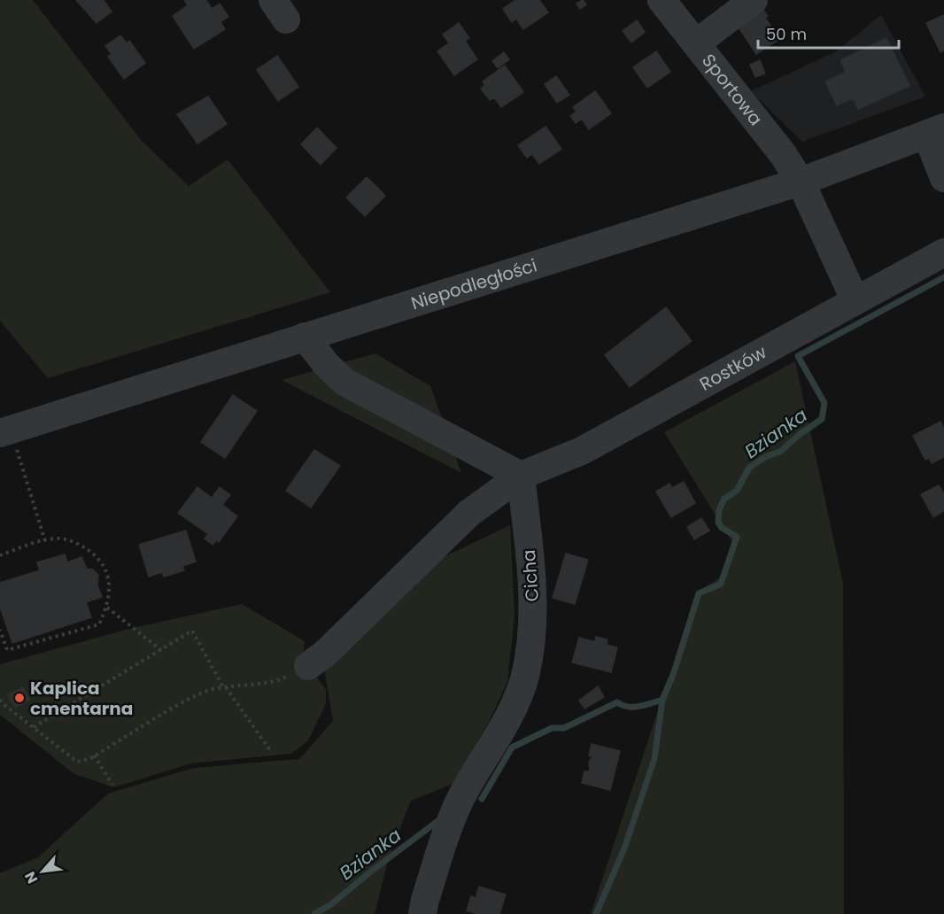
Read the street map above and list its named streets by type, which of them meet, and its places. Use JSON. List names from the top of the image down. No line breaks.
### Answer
{"streets":{"street":["Sportowa","Niepodległości","Rostków","Cicha"]},"crossings":[["Sportowa","Niepodległości"],["Sportowa","Rostków"],["Rostków","Cicha"]],"water":["Bzianka"],"places":["Kaplica cmentarna"],"scale_bar":"50 m","north":"bottom left"}
